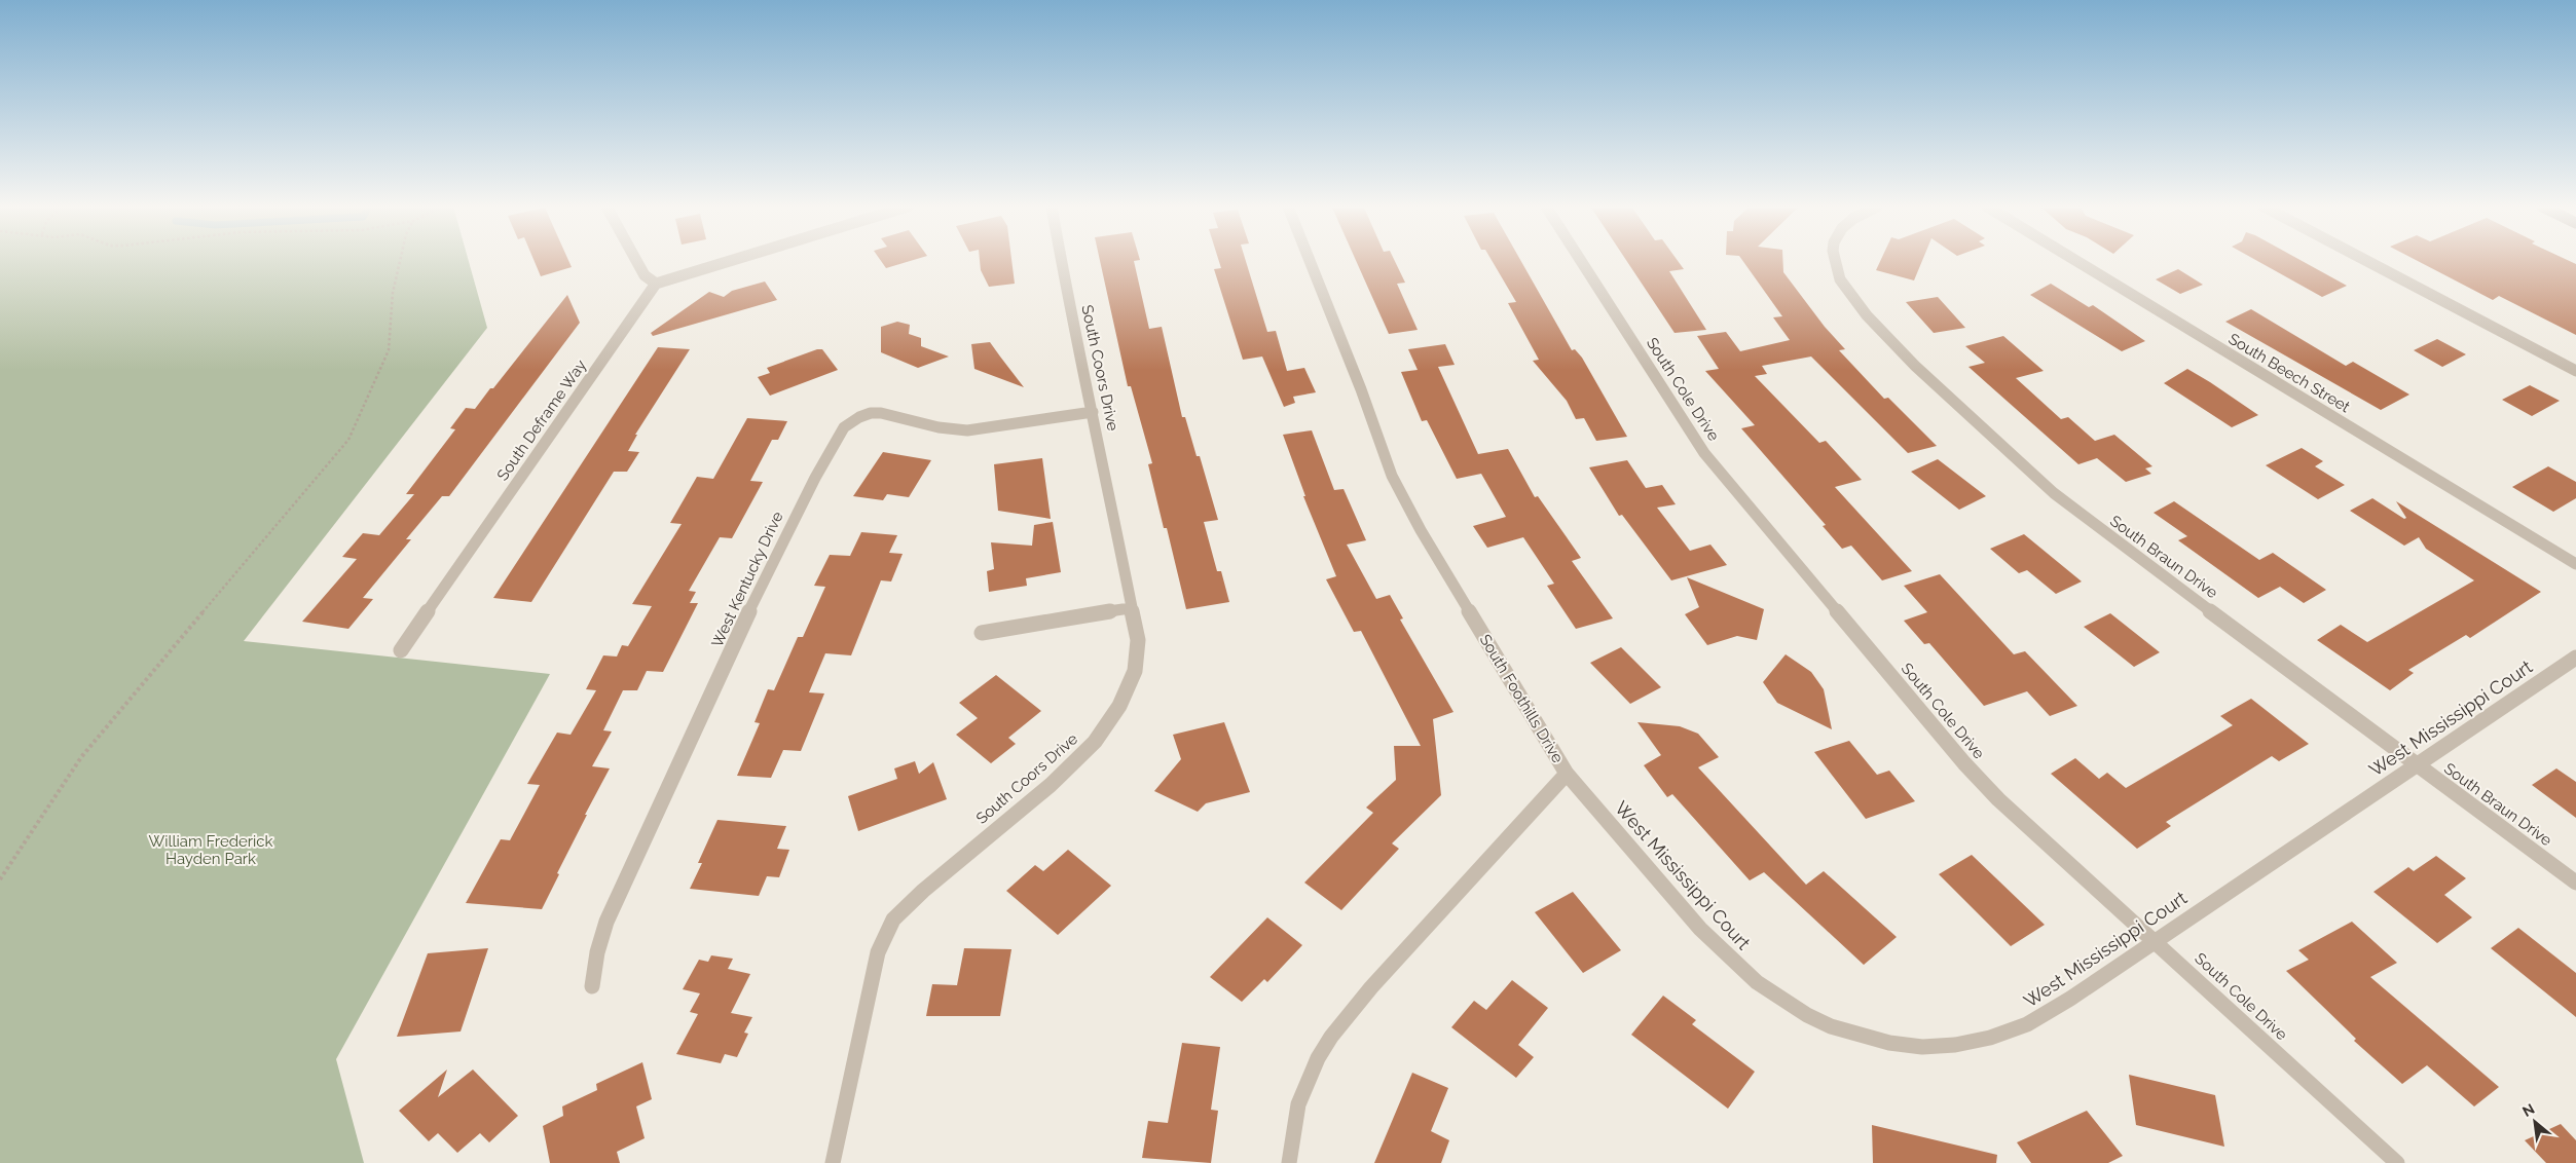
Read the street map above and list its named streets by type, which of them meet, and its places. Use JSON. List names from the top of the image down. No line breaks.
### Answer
{"streets":{"street":["South Coors Drive","South Beech Street","South Cole Drive","South Deframe Way","South Braun Drive","West Kentucky Drive","South Foothills Drive","West Mississippi Court"]},"crossings":[["South Coors Drive","West Kentucky Drive"],["South Cole Drive","West Mississippi Court"],["South Braun Drive","West Mississippi Court"],["South Foothills Drive","West Mississippi Court"]],"parks":["William Frederick Hayden Park"],"north":"top left"}
